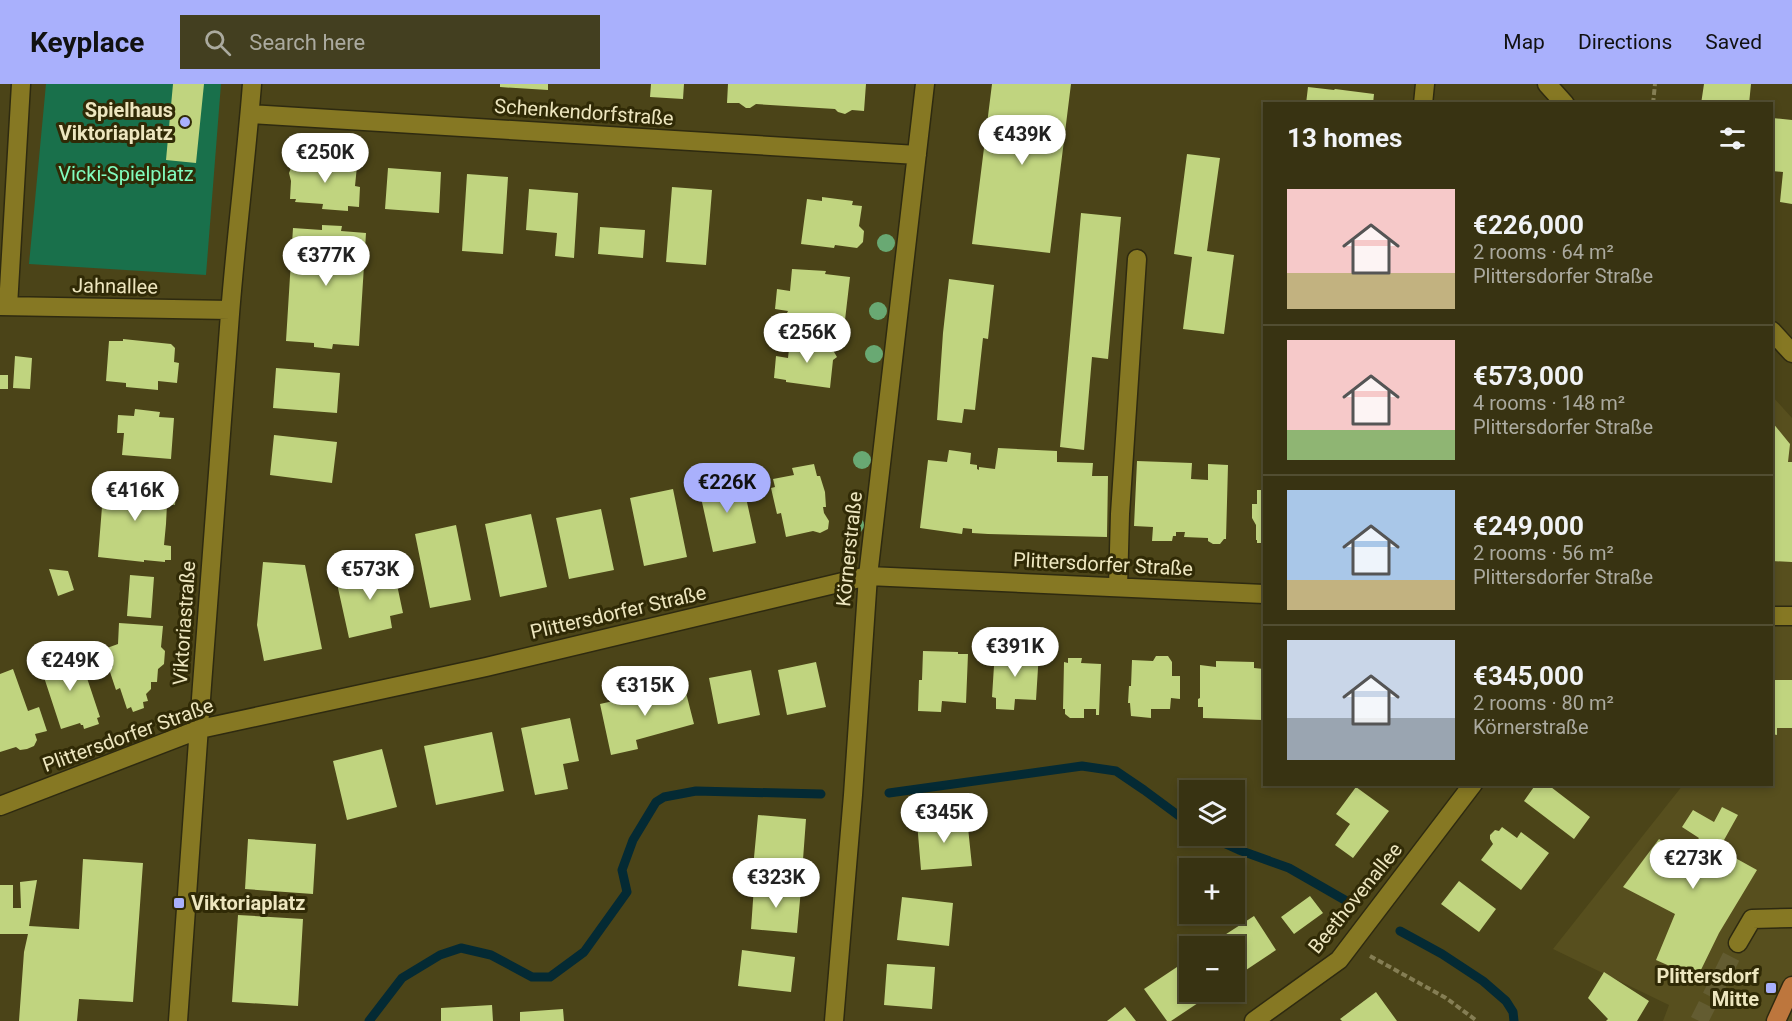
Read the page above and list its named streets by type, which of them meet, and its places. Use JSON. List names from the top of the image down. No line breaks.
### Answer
{"streets":{"street":["Schenkendorfstraße","Jahnallee","Körnerstraße","Plittersdorfer Straße","Viktoriastraße","Beethovenallee"]},"crossings":[["Schenkendorfstraße","Körnerstraße"],["Schenkendorfstraße","Viktoriastraße"],["Jahnallee","Viktoriastraße"],["Körnerstraße","Plittersdorfer Straße"],["Plittersdorfer Straße","Viktoriastraße"]],"parks":["Vicki-Spielplatz"],"places":{"other":["Spielhaus Viktoriaplatz"],"transit":["Viktoriaplatz","Plittersdorf Mitte"]},"page":{"header":"Keyplace","search":"Search here","nav":["Map","Directions","Saved"],"heading":"13 homes","price":["€439K","€250K","€377K","€256K","€226K","€416K","€573K","€391K","€249K","€315K","€345K","€273K","€323K"],"list":[{"name":"€226,000","note":"2 rooms · 64 m² · Plittersdorfer Straße"},{"name":"€573,000","note":"4 rooms · 148 m² · Plittersdorfer Straße"},{"name":"€249,000","note":"2 rooms · 56 m² · Plittersdorfer Straße"},{"name":"€345,000","note":"2 rooms · 80 m² · Körnerstraße"}],"map_buttons":["+","−"]}}
